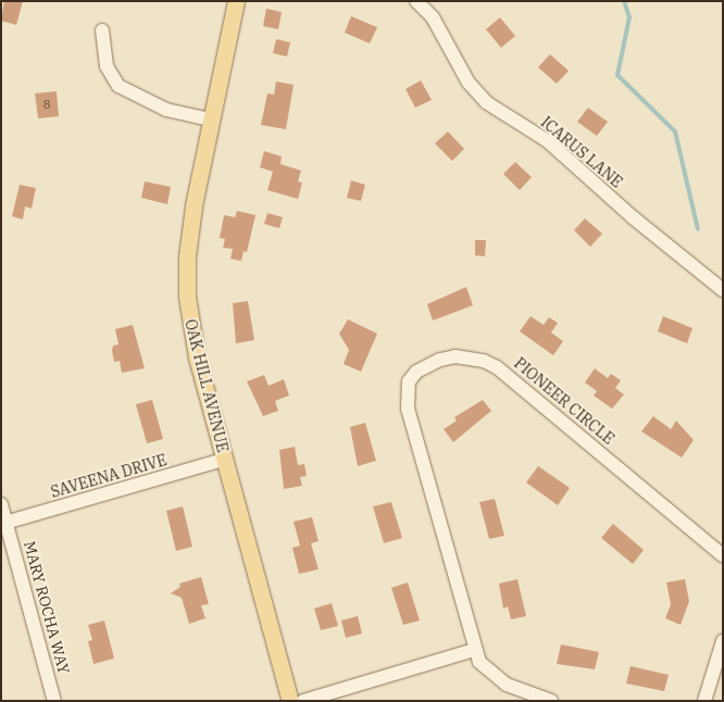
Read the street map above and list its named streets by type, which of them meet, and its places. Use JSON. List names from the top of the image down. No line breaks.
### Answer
{"streets":{"main road":["OAK HILL AVENUE"],"street":["ICARUS LANE","PIONEER CIRCLE","SAVEENA DRIVE","MARY ROCHA WAY"]},"crossings":[["OAK HILL AVENUE","SAVEENA DRIVE"],["SAVEENA DRIVE","MARY ROCHA WAY"]],"house_numbers":["8"]}
